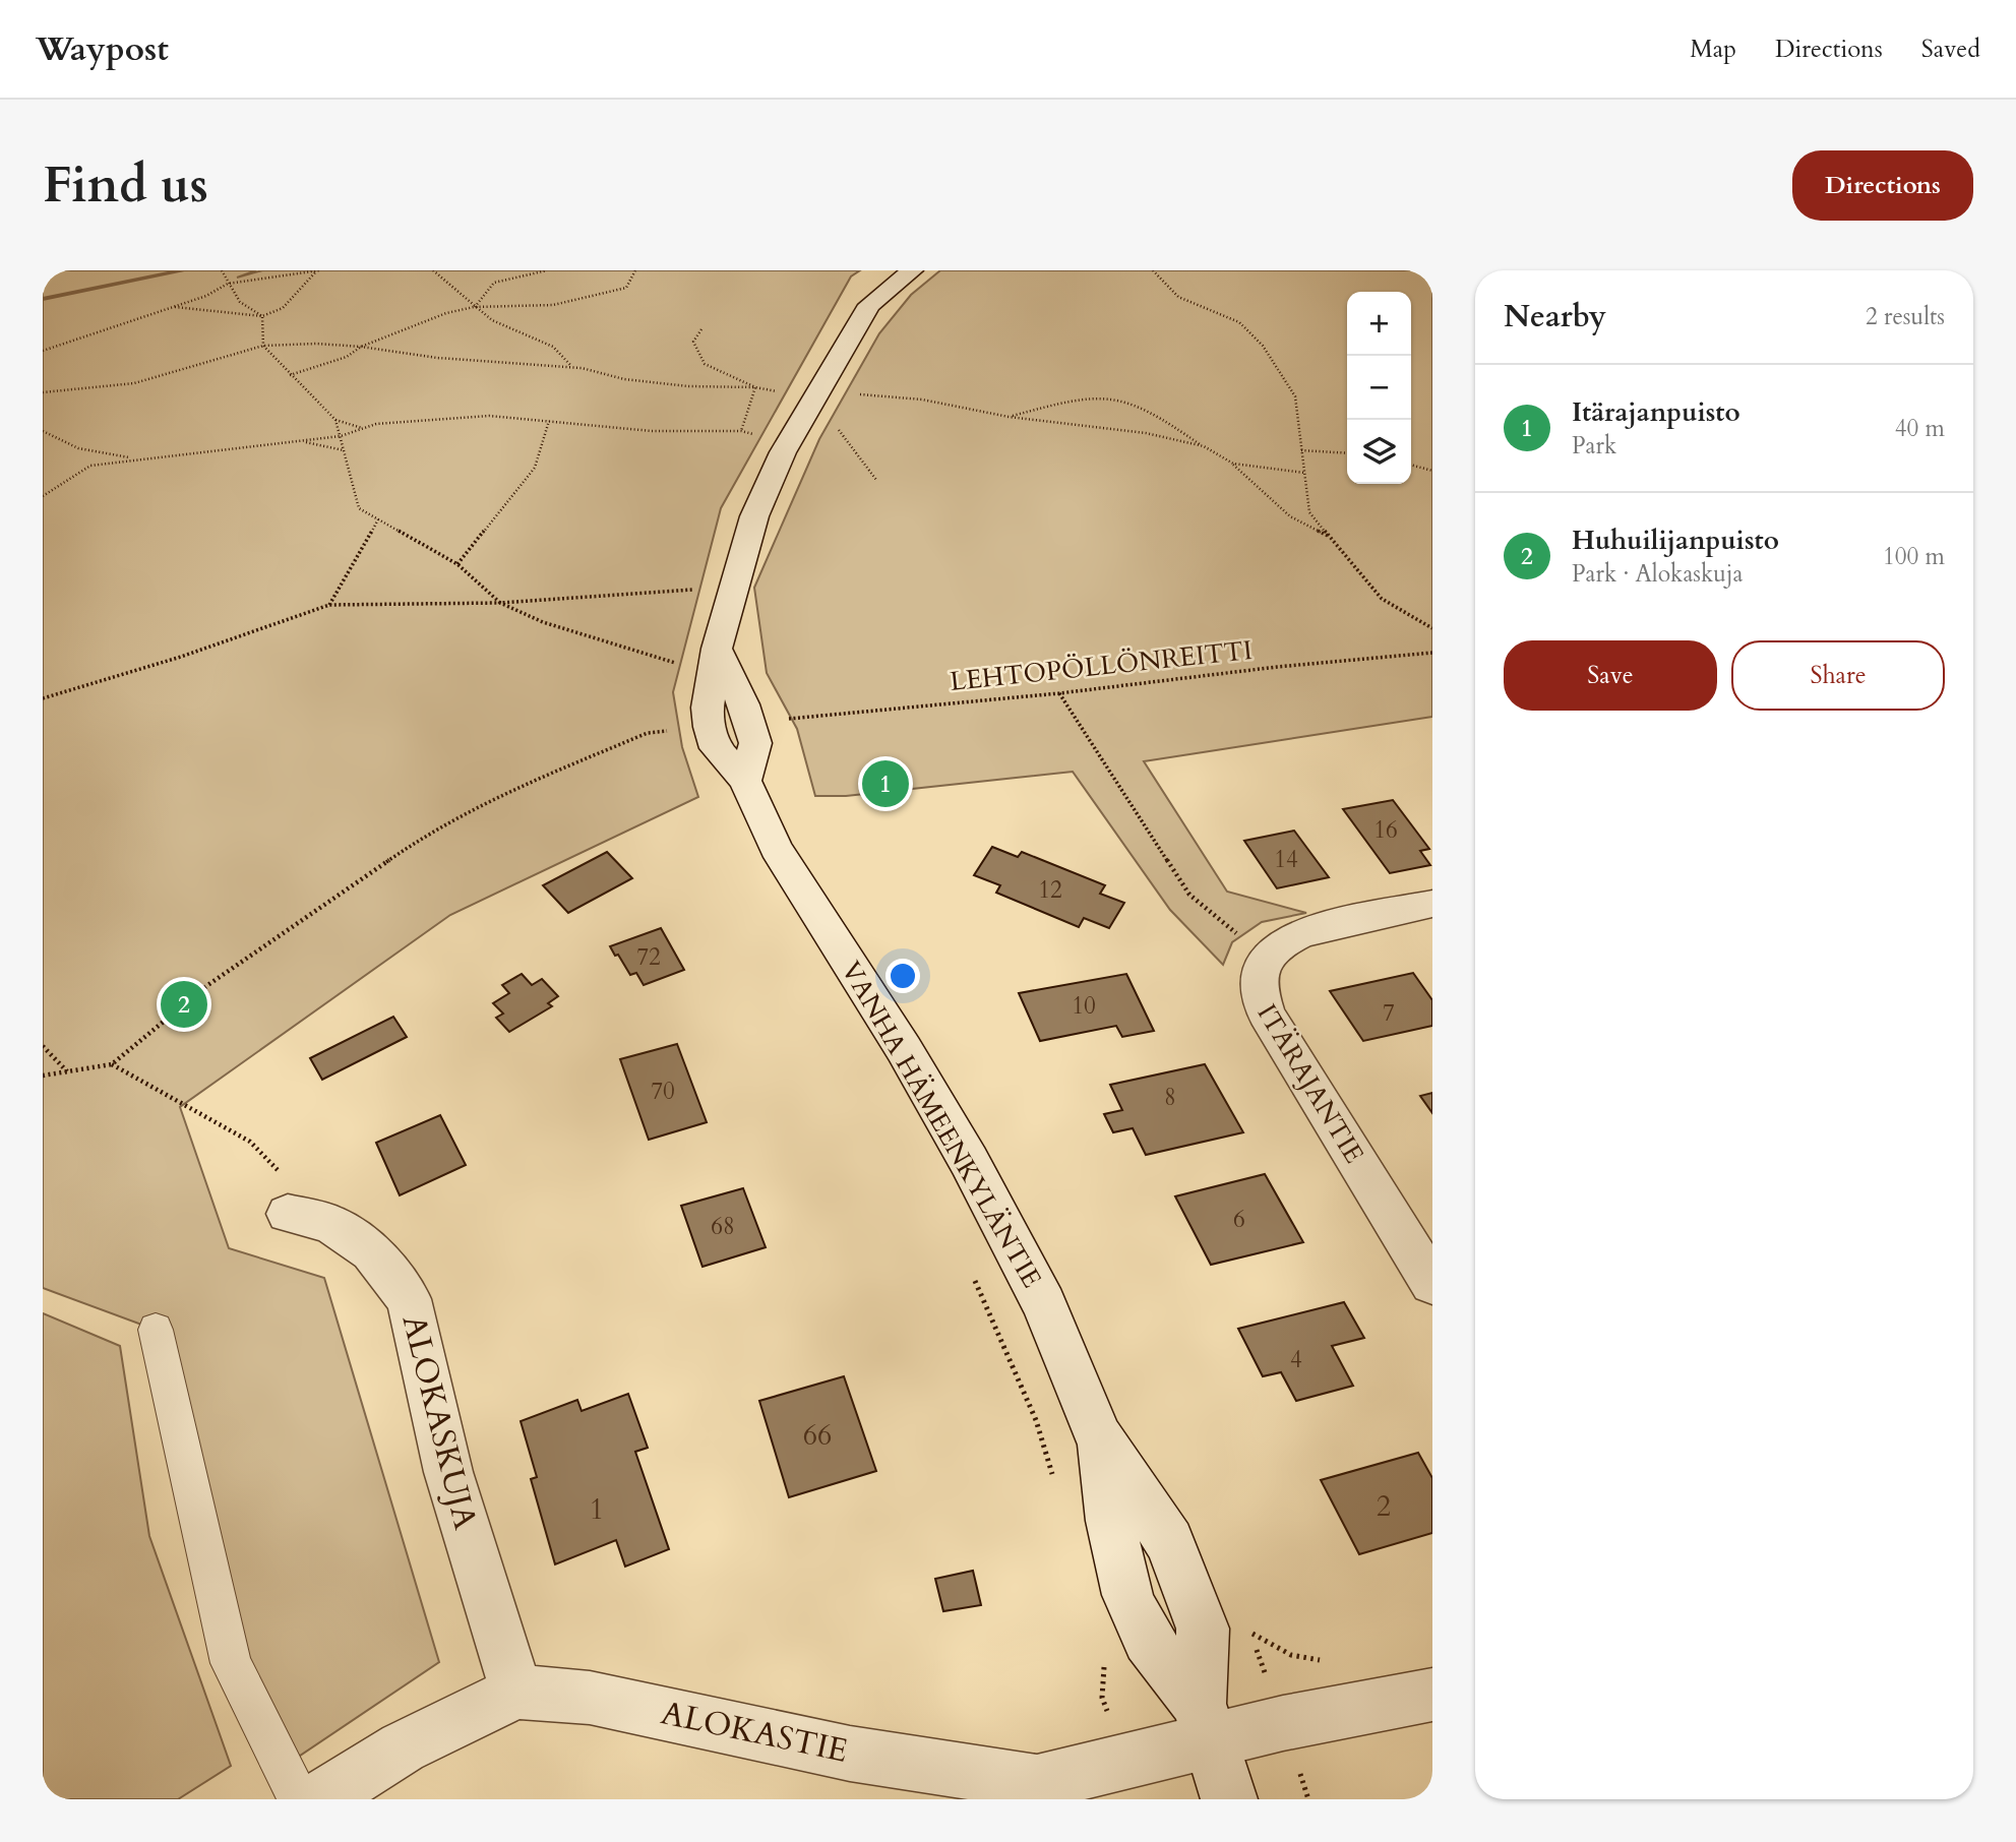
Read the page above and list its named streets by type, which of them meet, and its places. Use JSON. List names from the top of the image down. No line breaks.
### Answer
{"streets":{"street":["ITÄRAJANTIE","VANHA HÄMEENKYLÄNTIE","ALOKASKUJA","ALOKASTIE"],"path":["LEHTOPÖLLÖNREITTI"]},"crossings":[["VANHA HÄMEENKYLÄNTIE","ALOKASTIE"],["ALOKASKUJA","ALOKASTIE"]],"house_numbers":["16","14","12","72","10","7","70","8","6","68","4","66","2","1"],"page":{"header":"Waypost","nav":["Map","Directions","Saved"],"buttons":["Directions",["Save","Share"]],"title":"Find us","heading":["Nearby","2 results"],"map_buttons":["+","−"],"list":[{"mark":"1","name":"Itärajanpuisto","note":"Park","value":"40 m"},{"mark":"2","name":"Huhuilijanpuisto","note":"Park · Alokaskuja","value":"100 m"}],"pins":["1","2"]}}
